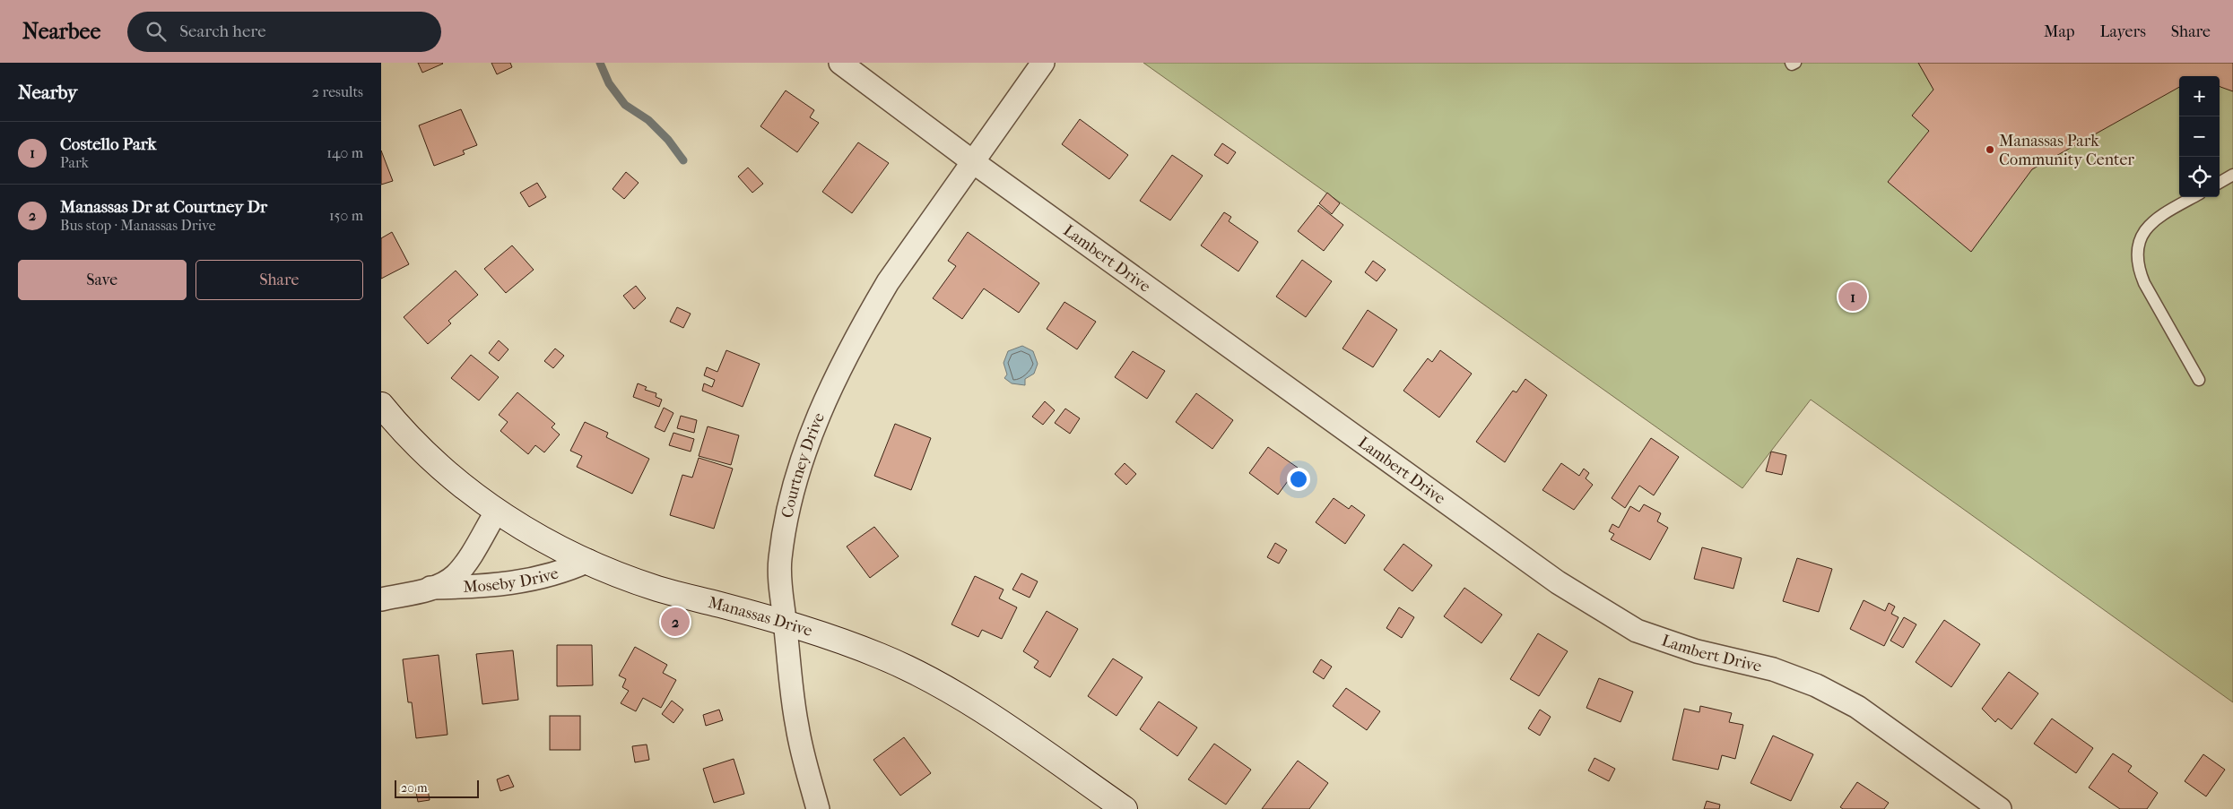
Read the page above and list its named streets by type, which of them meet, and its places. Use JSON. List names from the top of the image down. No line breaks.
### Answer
{"streets":{"main road":["Manassas Drive"],"street":["Lambert Drive","Courtney Drive","Moseby Drive"]},"crossings":[["Lambert Drive","Courtney Drive"],["Courtney Drive","Manassas Drive"],["Moseby Drive","Manassas Drive"]],"places":["Manassas Park Community Center"],"scale_bar":"20 m","page":{"header":"Nearbee","search":"Search here","nav":["Map","Layers","Share"],"heading":["Nearby","2 results"],"map_buttons":["+","−"],"list":[{"mark":"1","name":"Costello Park","note":"Park","value":"140 m"},{"mark":"2","name":"Manassas Dr at Courtney Dr","note":"Bus stop · Manassas Drive","value":"150 m"}],"buttons":["Save","Share"],"pins":["1","2"],"scale":"20 m"}}
